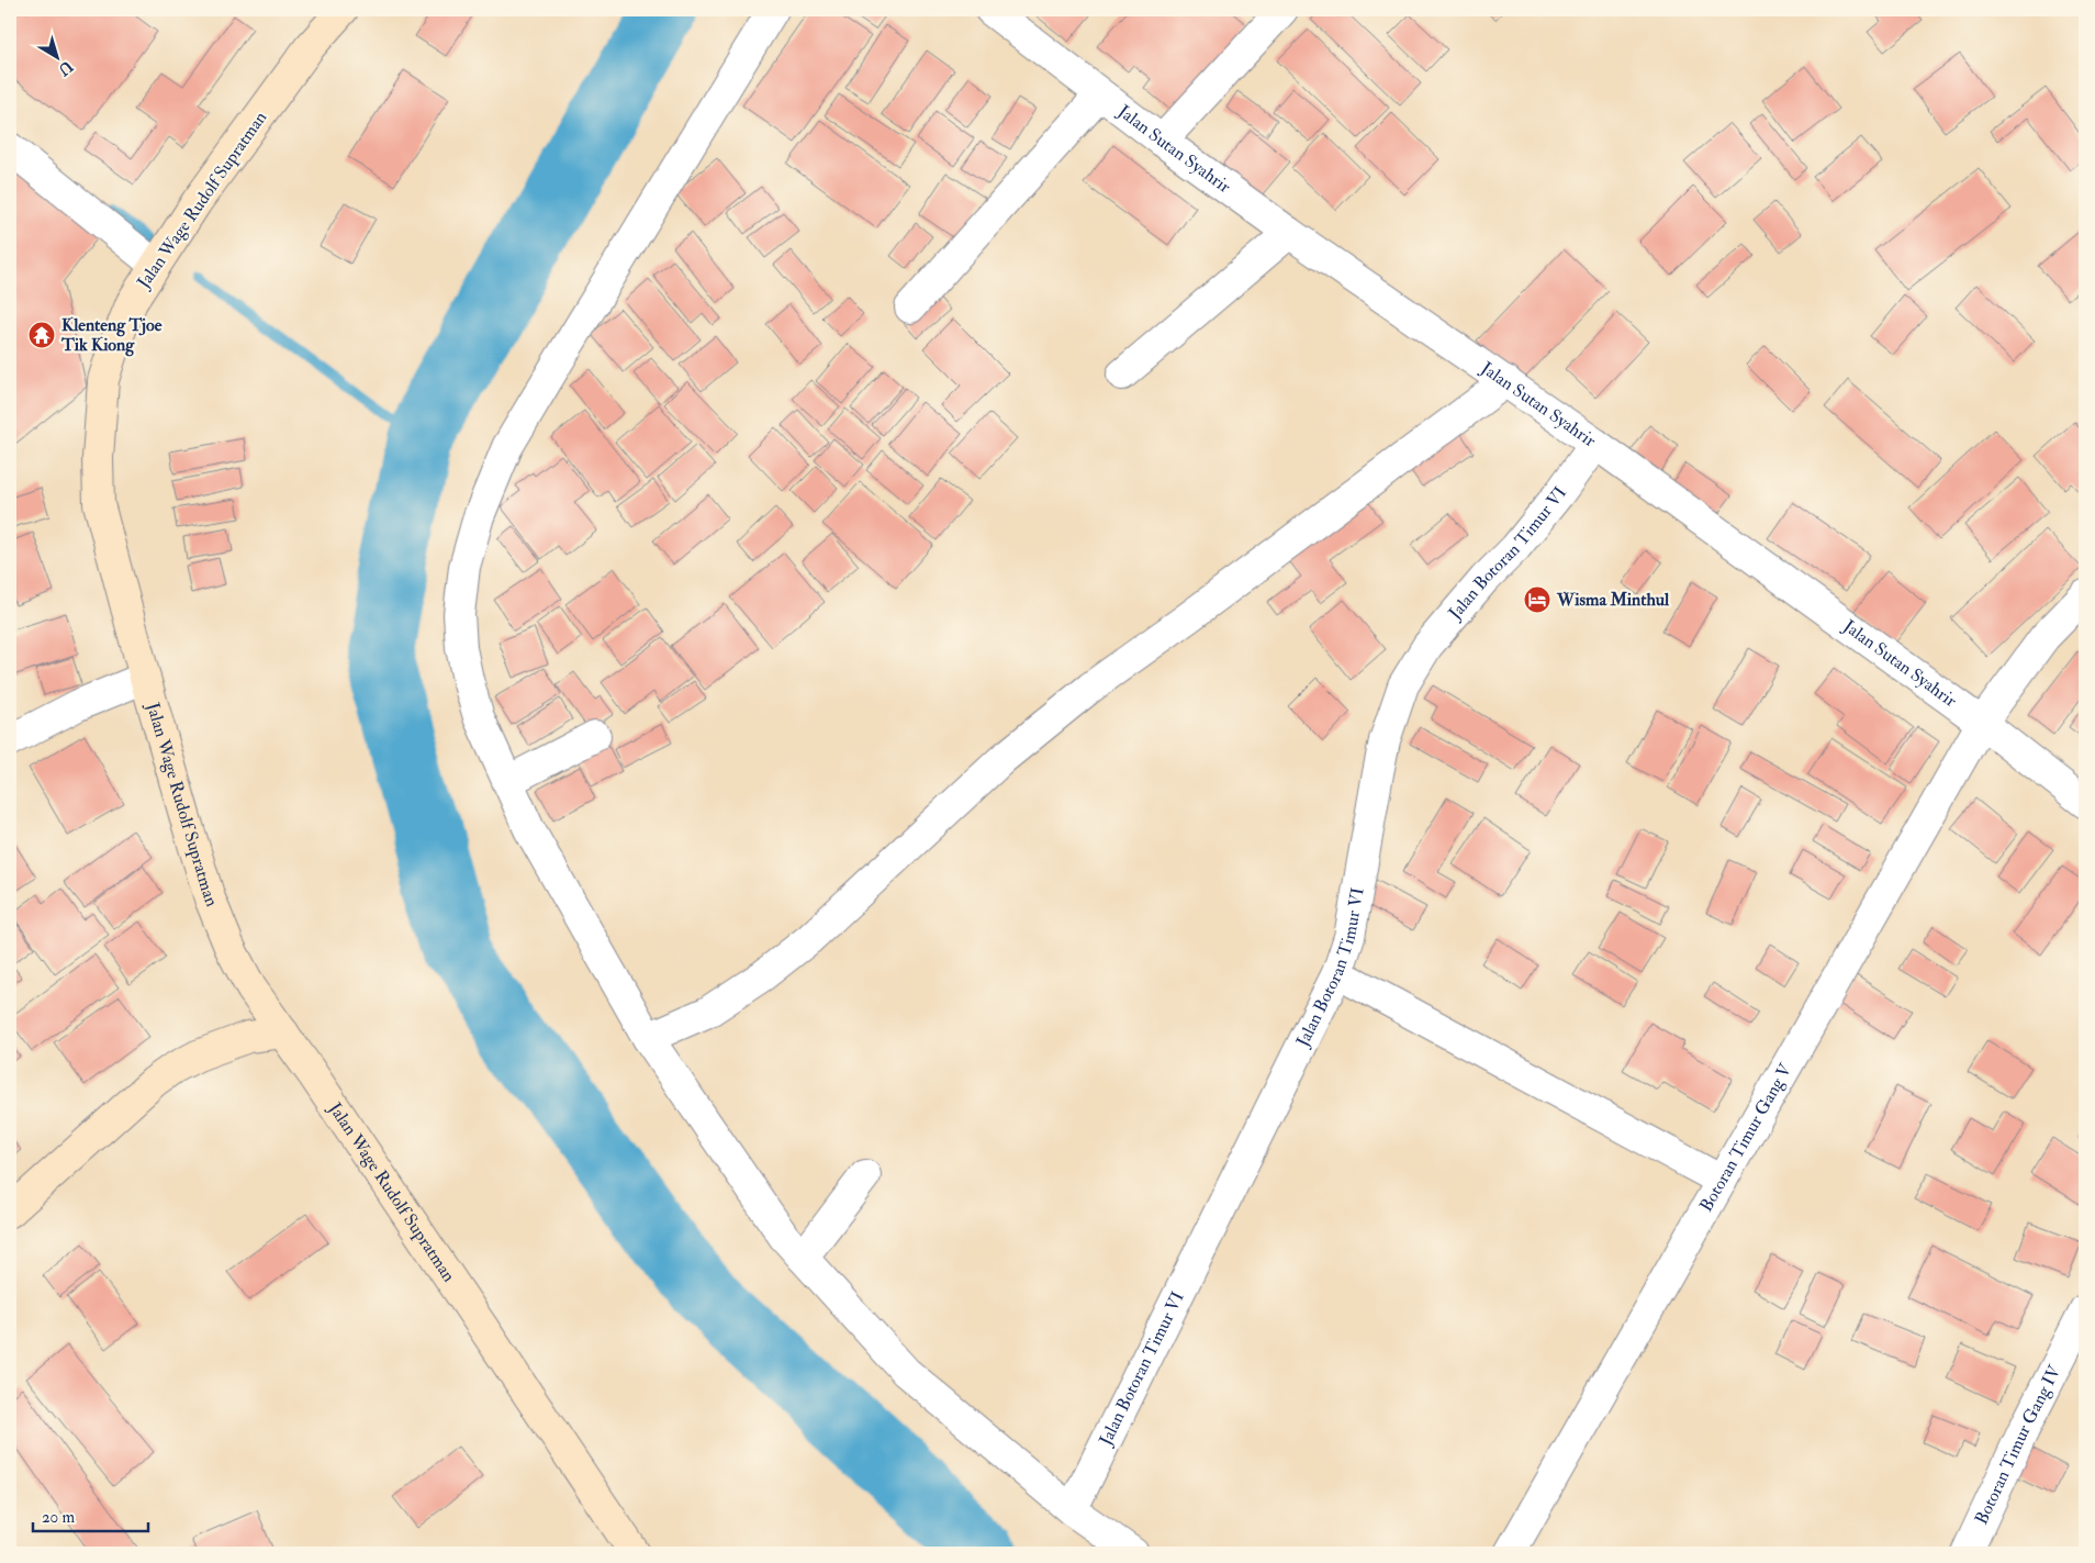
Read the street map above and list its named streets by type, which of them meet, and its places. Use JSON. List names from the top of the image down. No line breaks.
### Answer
{"streets":{"main road":["Jalan Wage Rudolf Supratman"],"street":["Jalan Sutan Syahrir","Jalan Botoran Timur VI","Botoran Timur Gang V","Botoran Timur Gang IV"]},"crossings":[["Jalan Sutan Syahrir","Jalan Botoran Timur VI"],["Jalan Sutan Syahrir","Botoran Timur Gang V"]],"places":{"temple":["Klenteng Tjoe Tik Kiong"],"hotel":["Wisma Minthul"]},"scale_bar":"20 m","north":"bottom right"}
